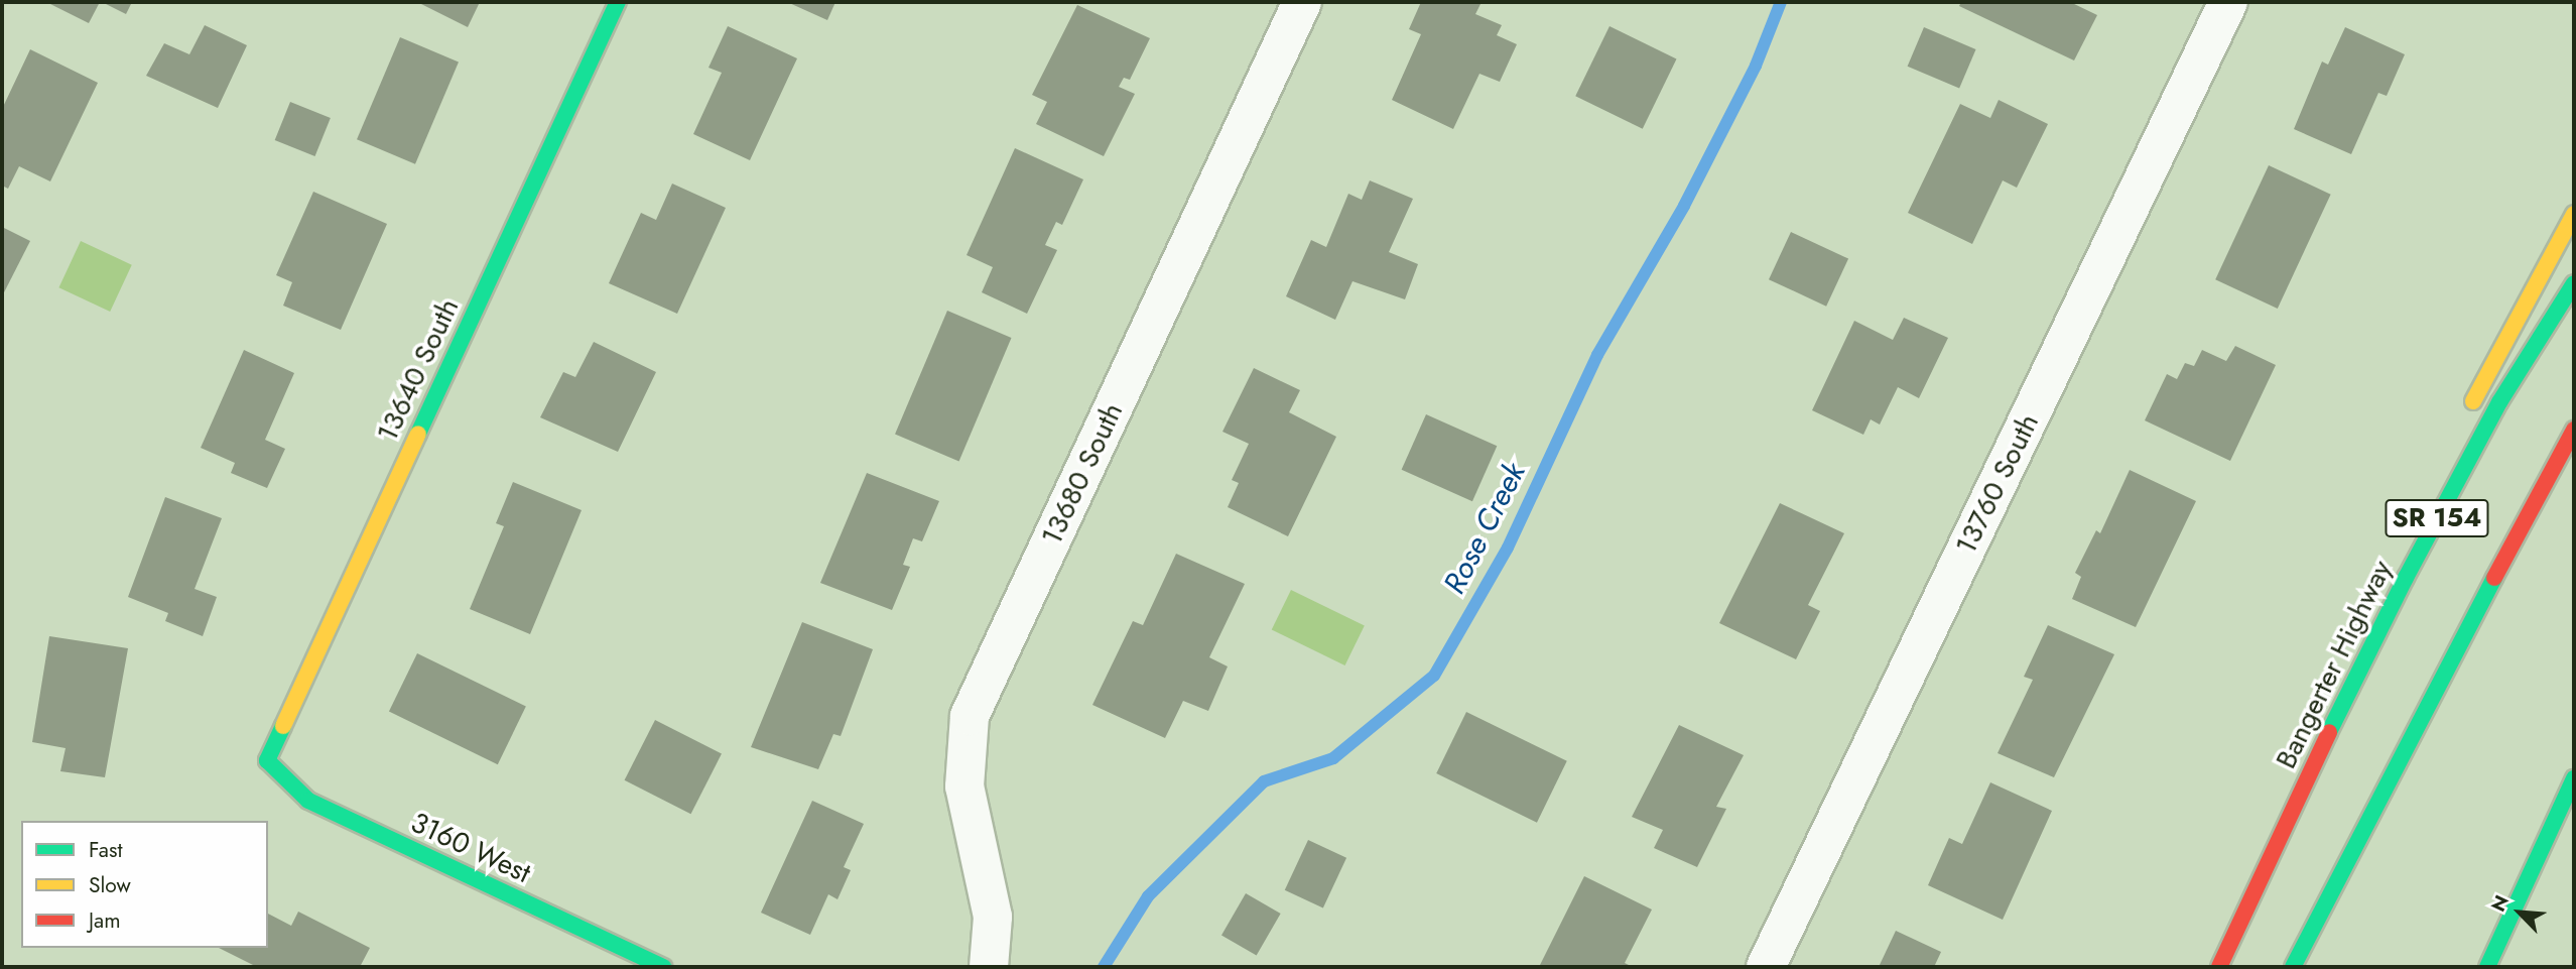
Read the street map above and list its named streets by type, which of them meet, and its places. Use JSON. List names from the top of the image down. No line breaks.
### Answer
{"streets":{"main road":["13640 South","SR 154","Bangerter Highway","3160 West"],"street":["13680 South","13760 South"]},"crossings":[["13640 South","3160 West"]],"water":["Rose Creek"],"legend":["Fast","Slow","Jam"],"north":"top left"}
